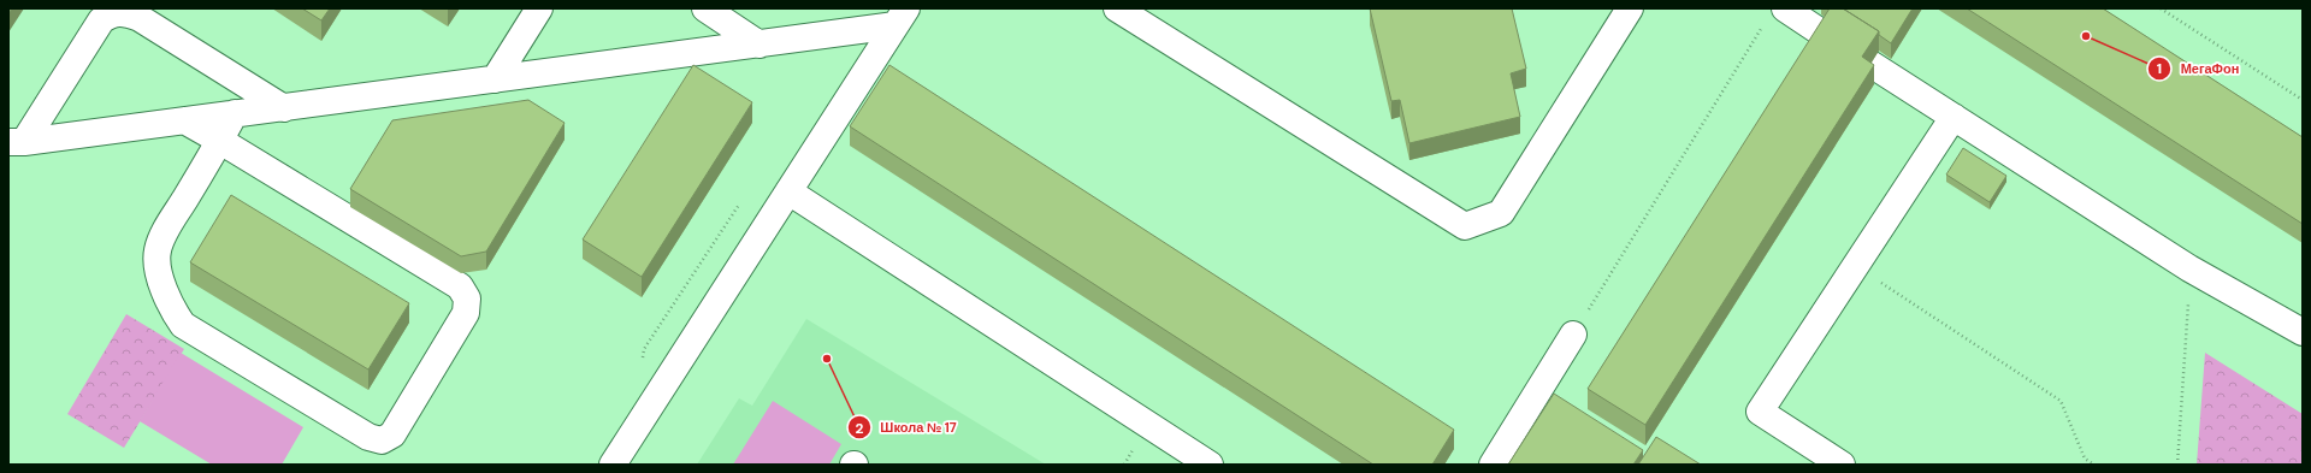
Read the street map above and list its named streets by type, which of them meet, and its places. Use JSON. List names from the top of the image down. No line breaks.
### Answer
{"places":["МегаФон","Школа № 17"]}
